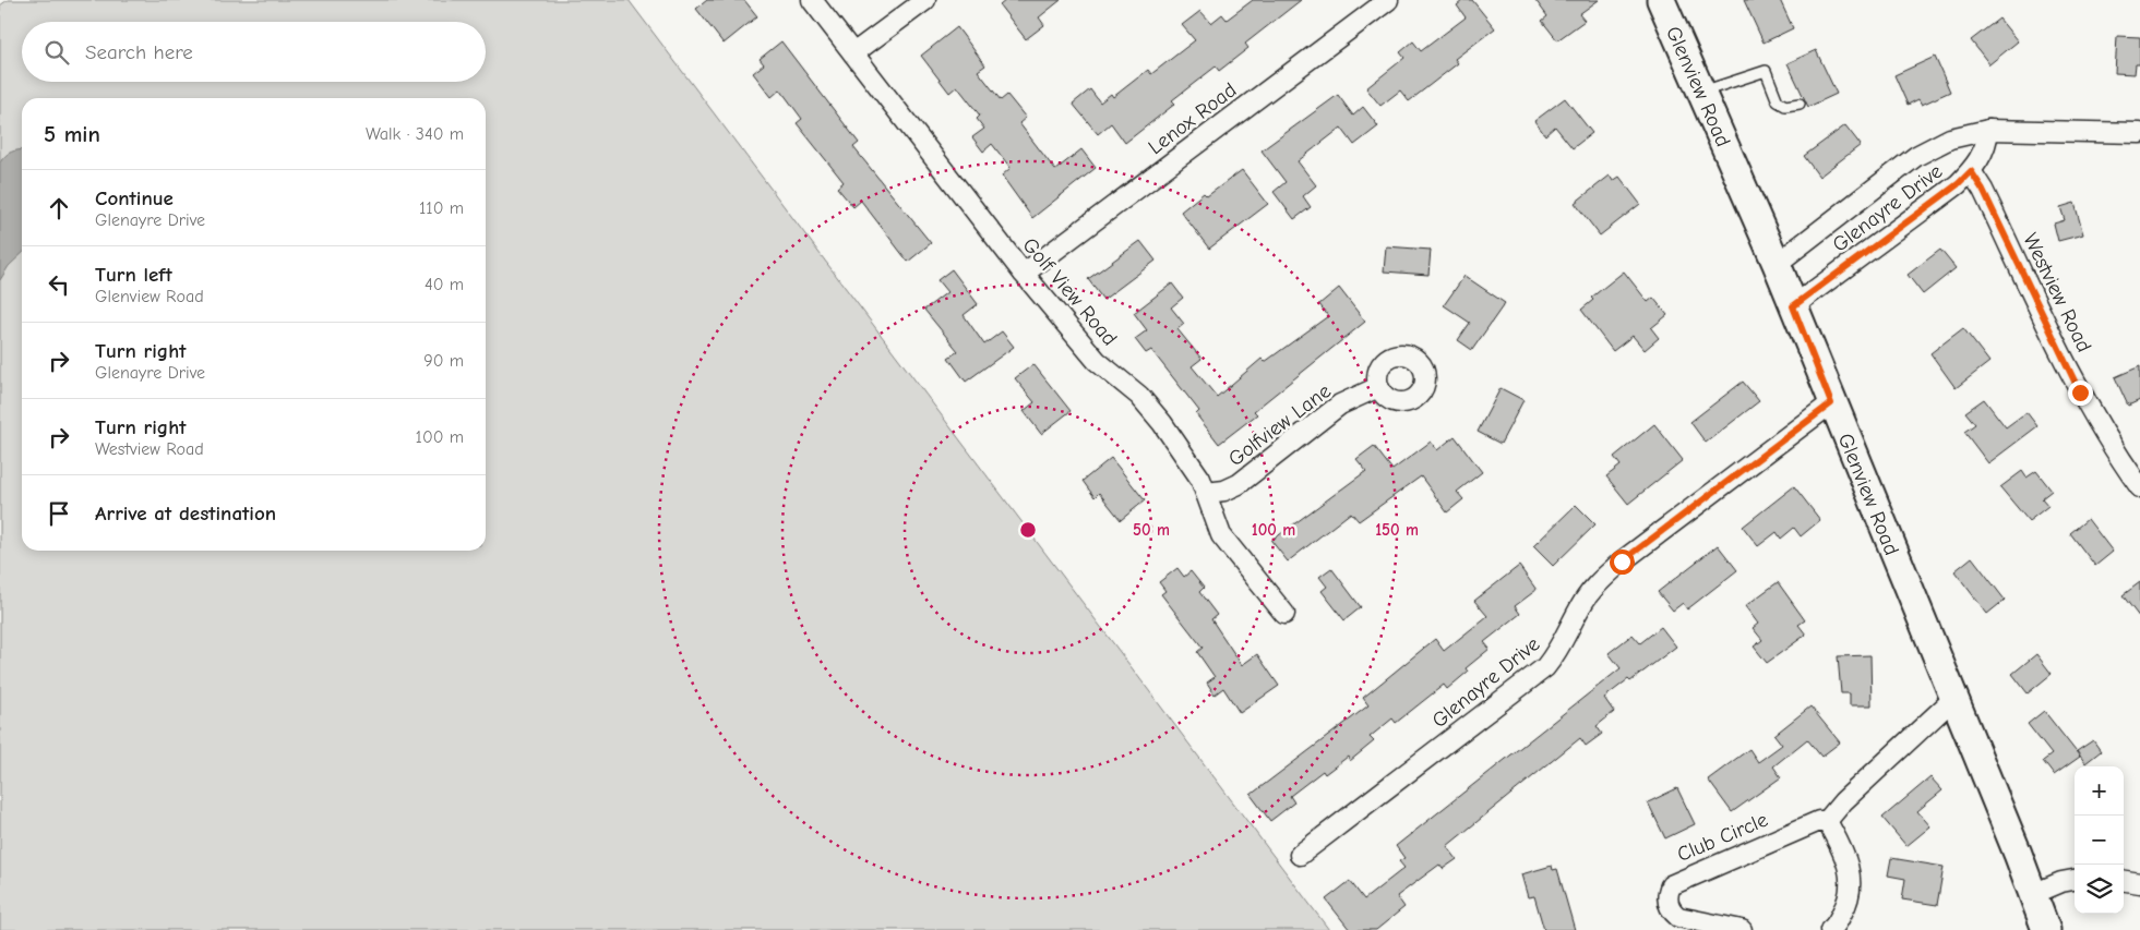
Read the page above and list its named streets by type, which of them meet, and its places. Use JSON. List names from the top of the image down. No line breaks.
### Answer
{"streets":{"main road":["Glenview Road"],"street":["Lenox Road","Glenayre Drive","Golf View Road","Westview Road","Golfview Lane","Club Circle"]},"crossings":[["Glenview Road","Glenayre Drive"],["Lenox Road","Golf View Road"],["Glenayre Drive","Westview Road"],["Golf View Road","Golfview Lane"]],"page":{"search":"Search here","heading":["5 min","Walk · 340 m"],"list":[["Continue","Glenayre Drive","110 m"],["Turn left","Glenview Road","40 m"],["Turn right","Glenayre Drive","90 m"],["Turn right","Westview Road","100 m"],"Arrive at destination"],"map_buttons":["+","−"]},"rings":["50 m","100 m","150 m"]}
